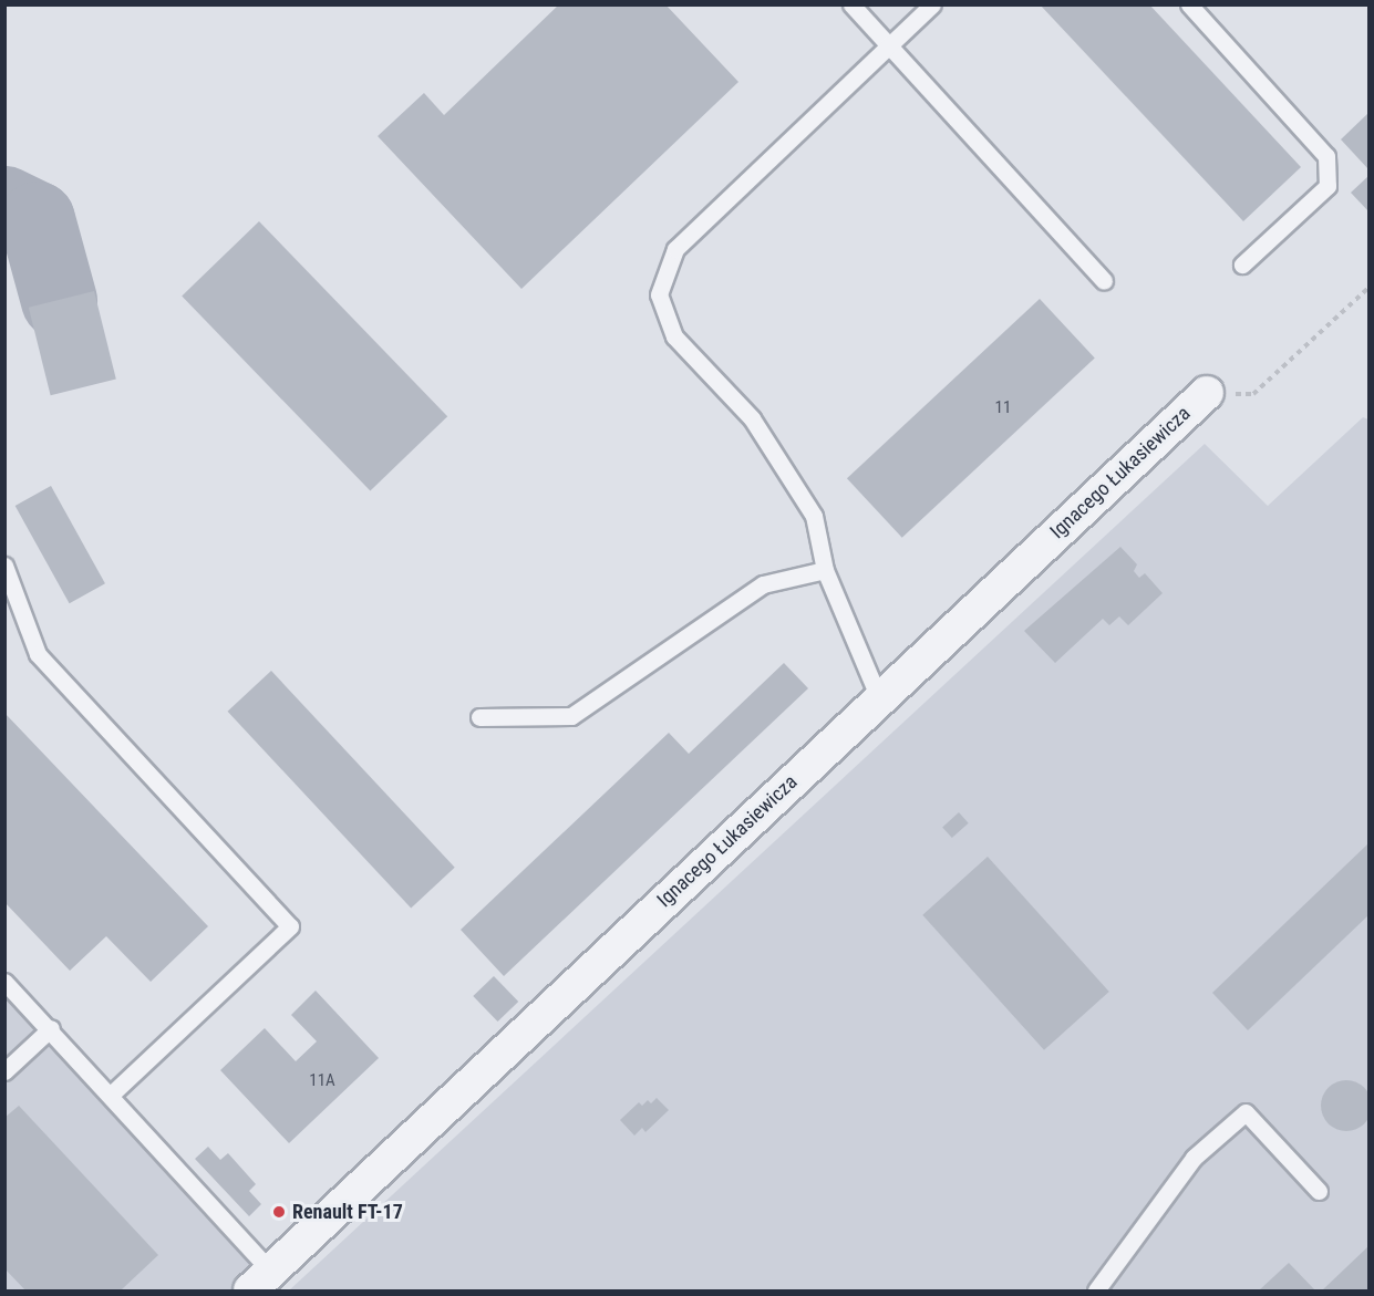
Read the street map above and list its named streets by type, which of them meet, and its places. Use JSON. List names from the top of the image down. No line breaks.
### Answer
{"streets":{"street":["Ignacego Łukasiewicza"]},"places":["Renault FT-17"],"house_numbers":["11","11A"]}
